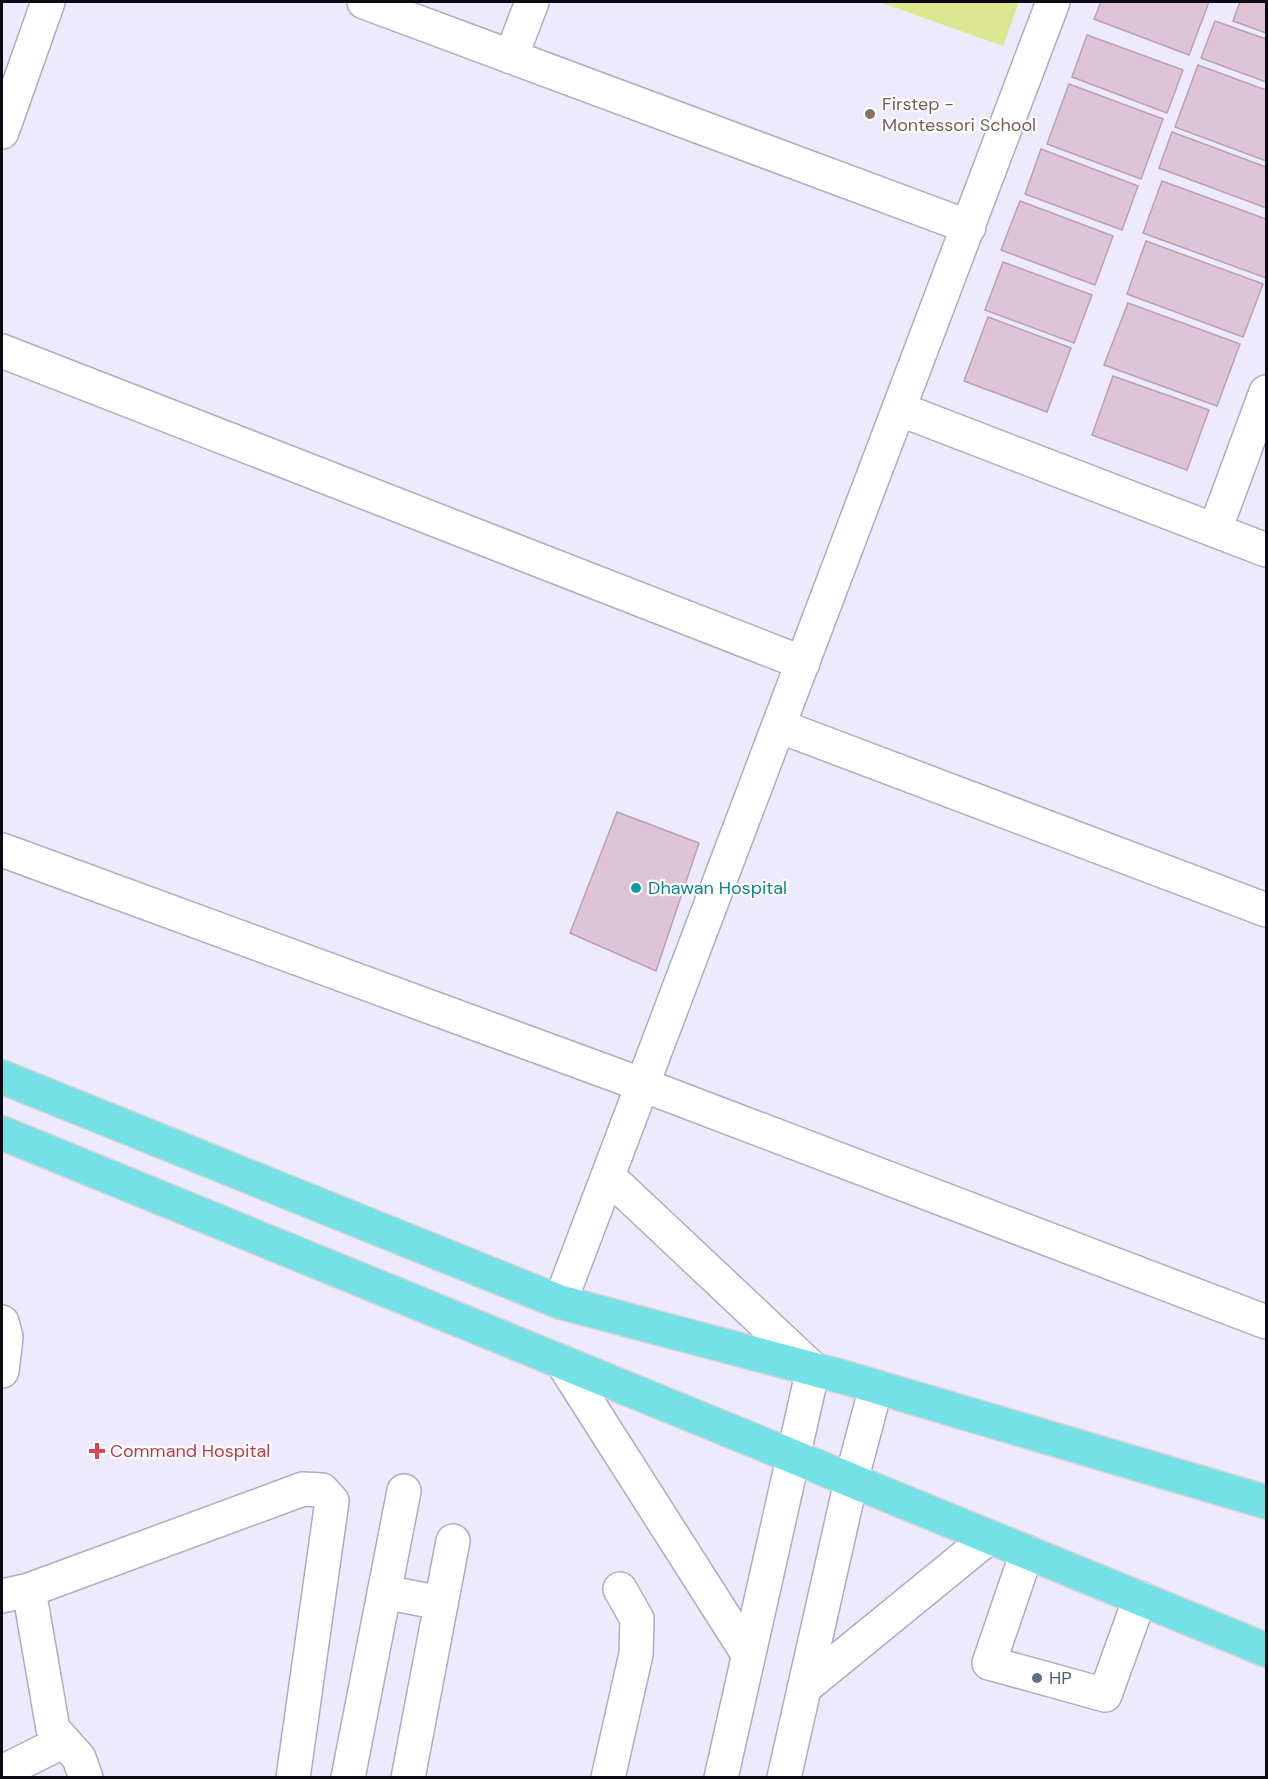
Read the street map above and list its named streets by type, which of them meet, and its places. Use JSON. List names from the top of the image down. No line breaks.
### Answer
{"places":{"other":["Firstep - Montessori School","Dhawan Hospital","HP"],"health":["Command Hospital"]}}
